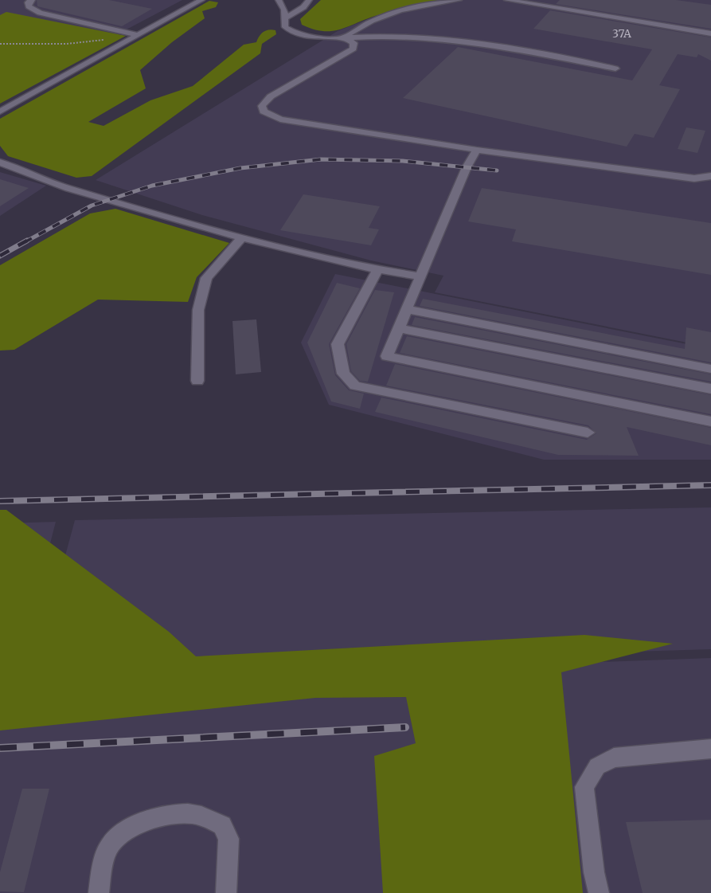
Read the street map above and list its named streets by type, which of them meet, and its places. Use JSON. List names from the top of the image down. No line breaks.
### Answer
{"house_numbers":["37А"]}
